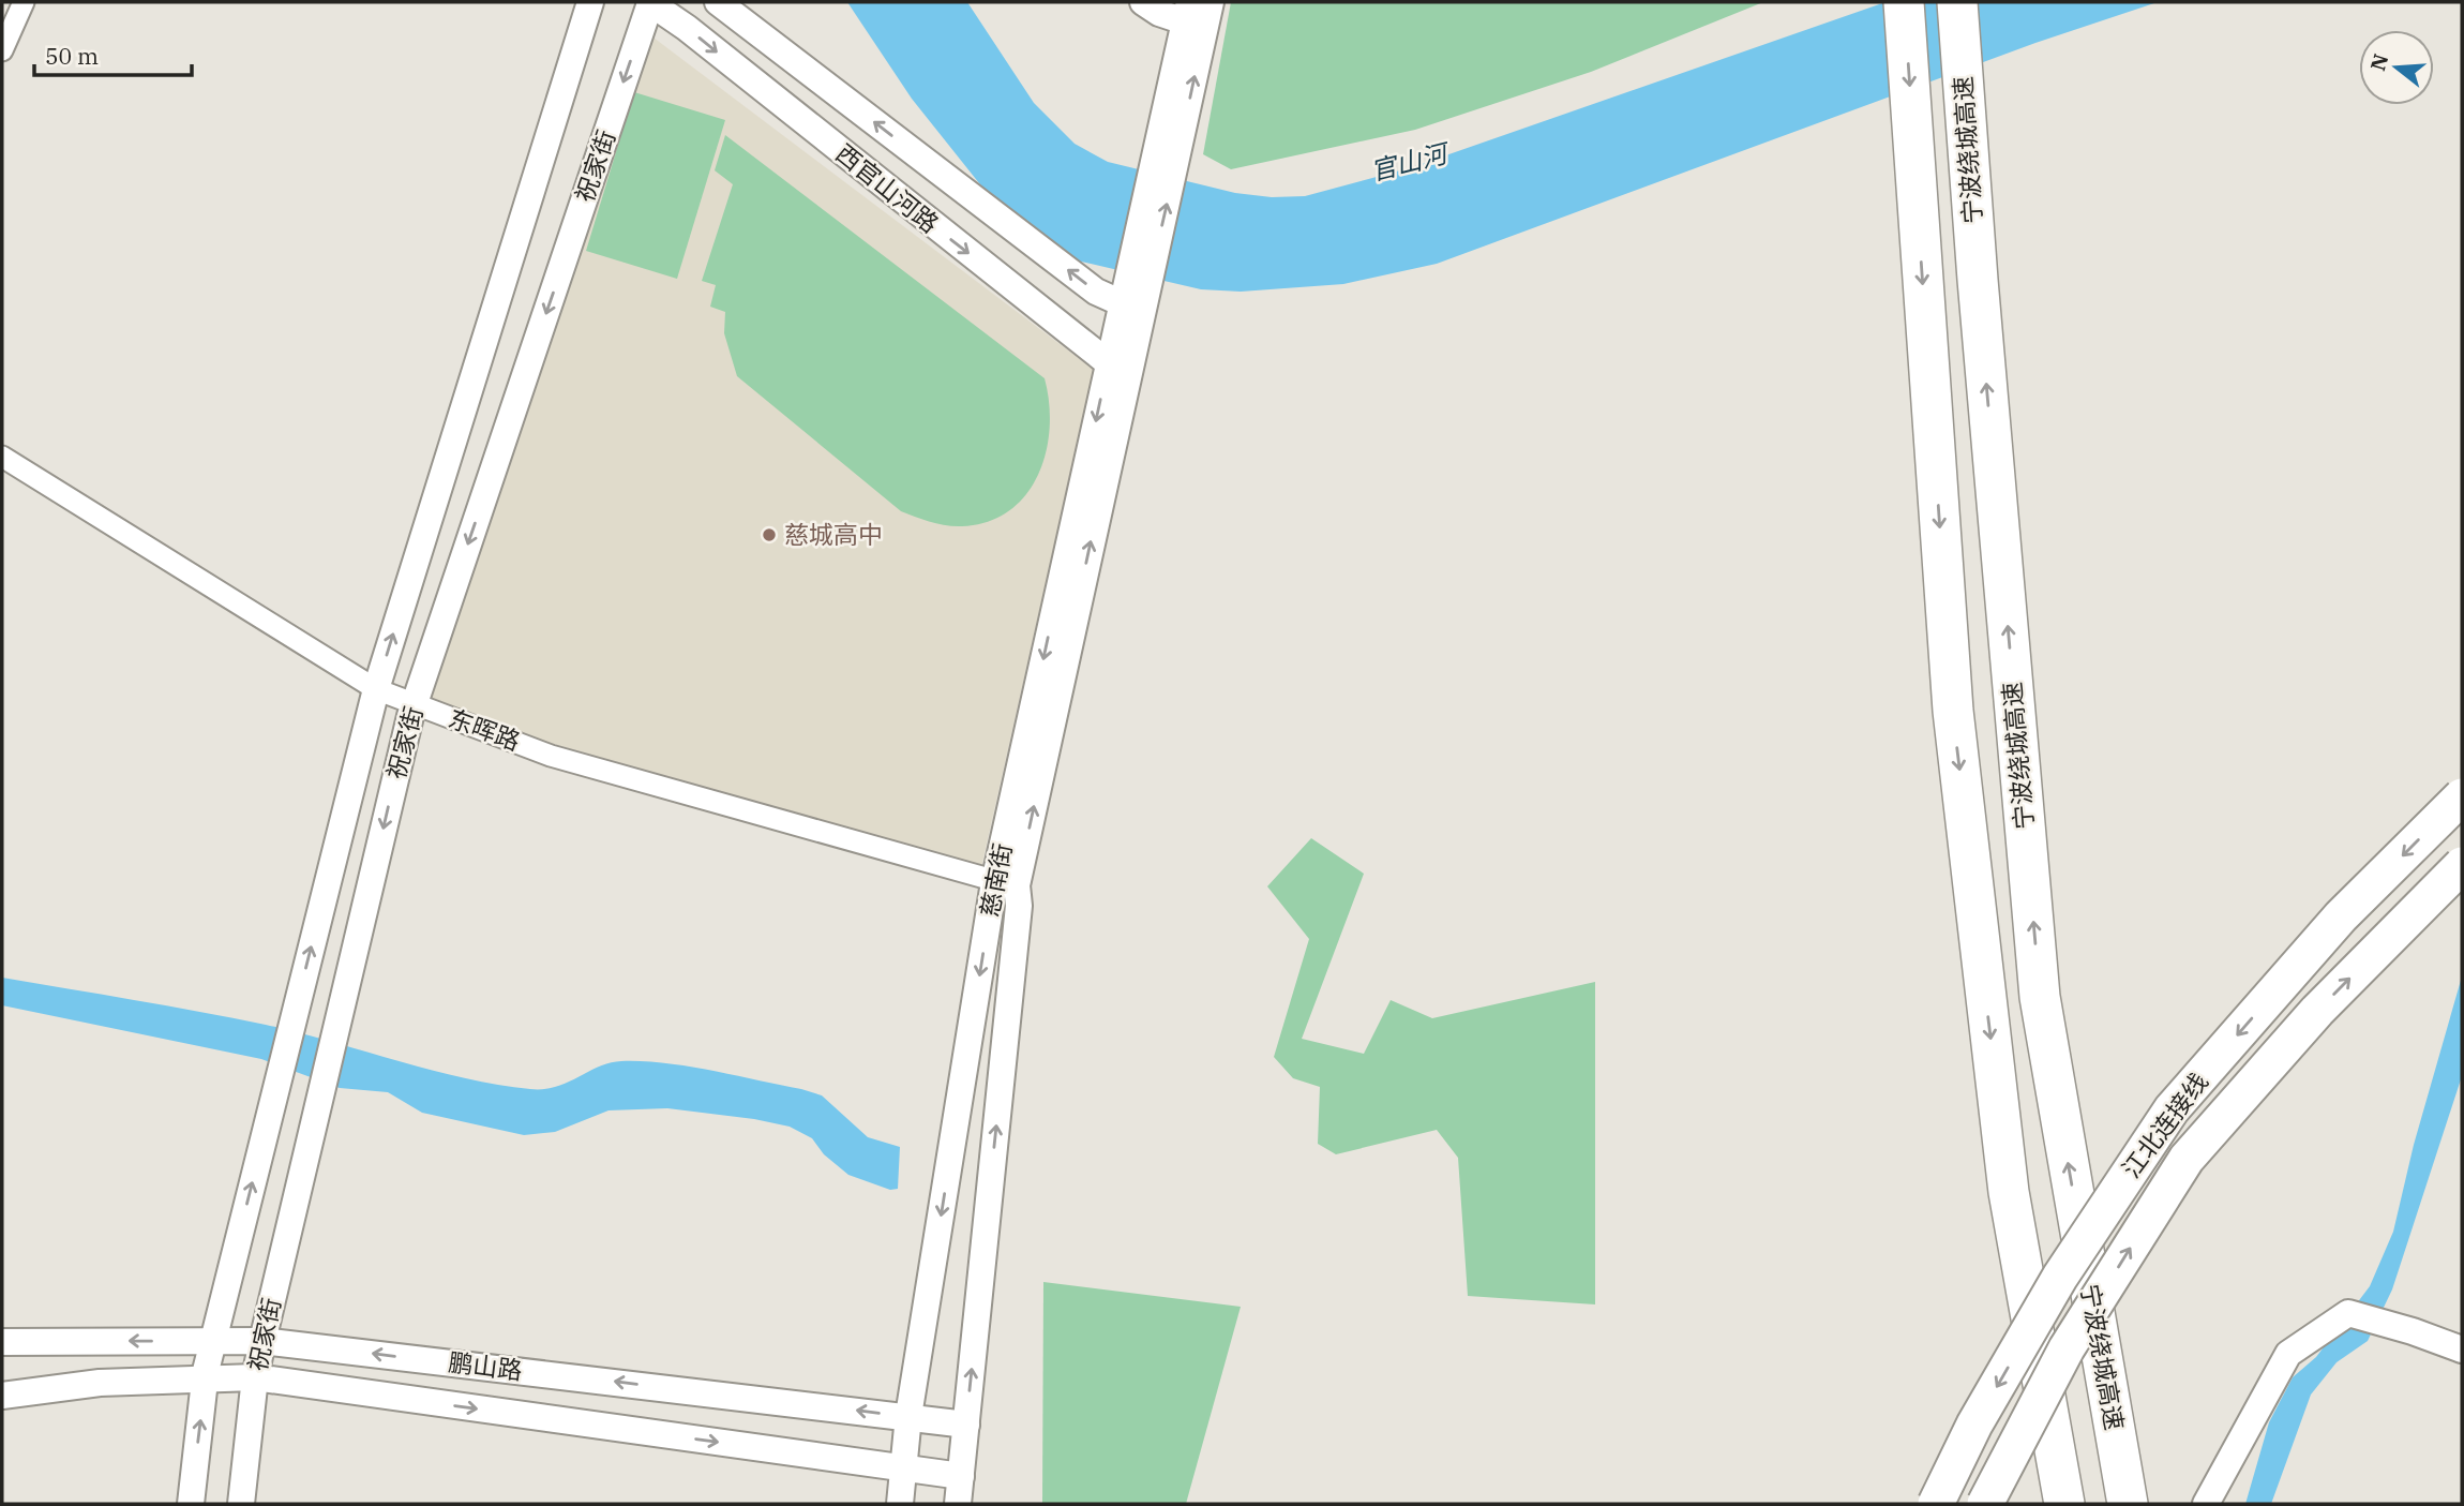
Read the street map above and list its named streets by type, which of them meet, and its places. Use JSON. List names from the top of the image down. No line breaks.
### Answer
{"streets":{"highway":["宁波绕城高速","江北连接线"],"street":["祝家街","西官山河路","东晖路","慈南街","鹏山路"]},"crossings":[["祝家街","西官山河路"],["祝家街","东晖路"],["祝家街","鹏山路"],["西官山河路","慈南街"],["东晖路","慈南街"],["慈南街","鹏山路"]],"water":["官山河"],"places":["慈城高中"],"scale_bar":"50 m","north":"left"}
